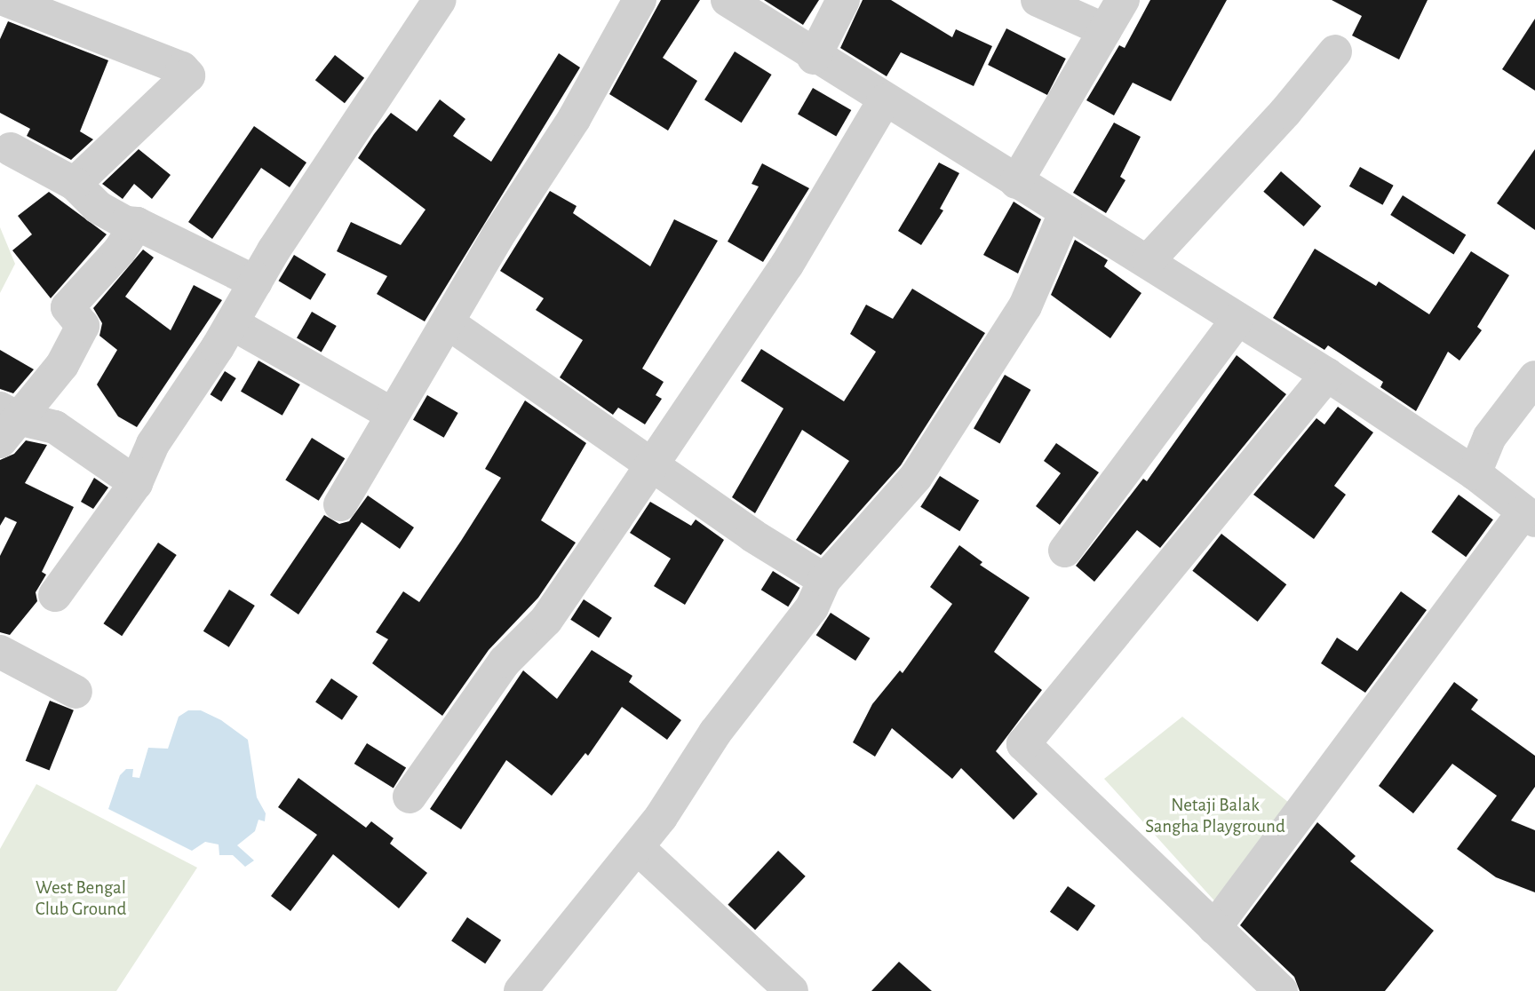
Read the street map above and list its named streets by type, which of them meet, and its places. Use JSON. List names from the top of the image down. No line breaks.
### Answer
{"parks":["Netaji Balak Sangha Playground","West Bengal Club Ground"]}
